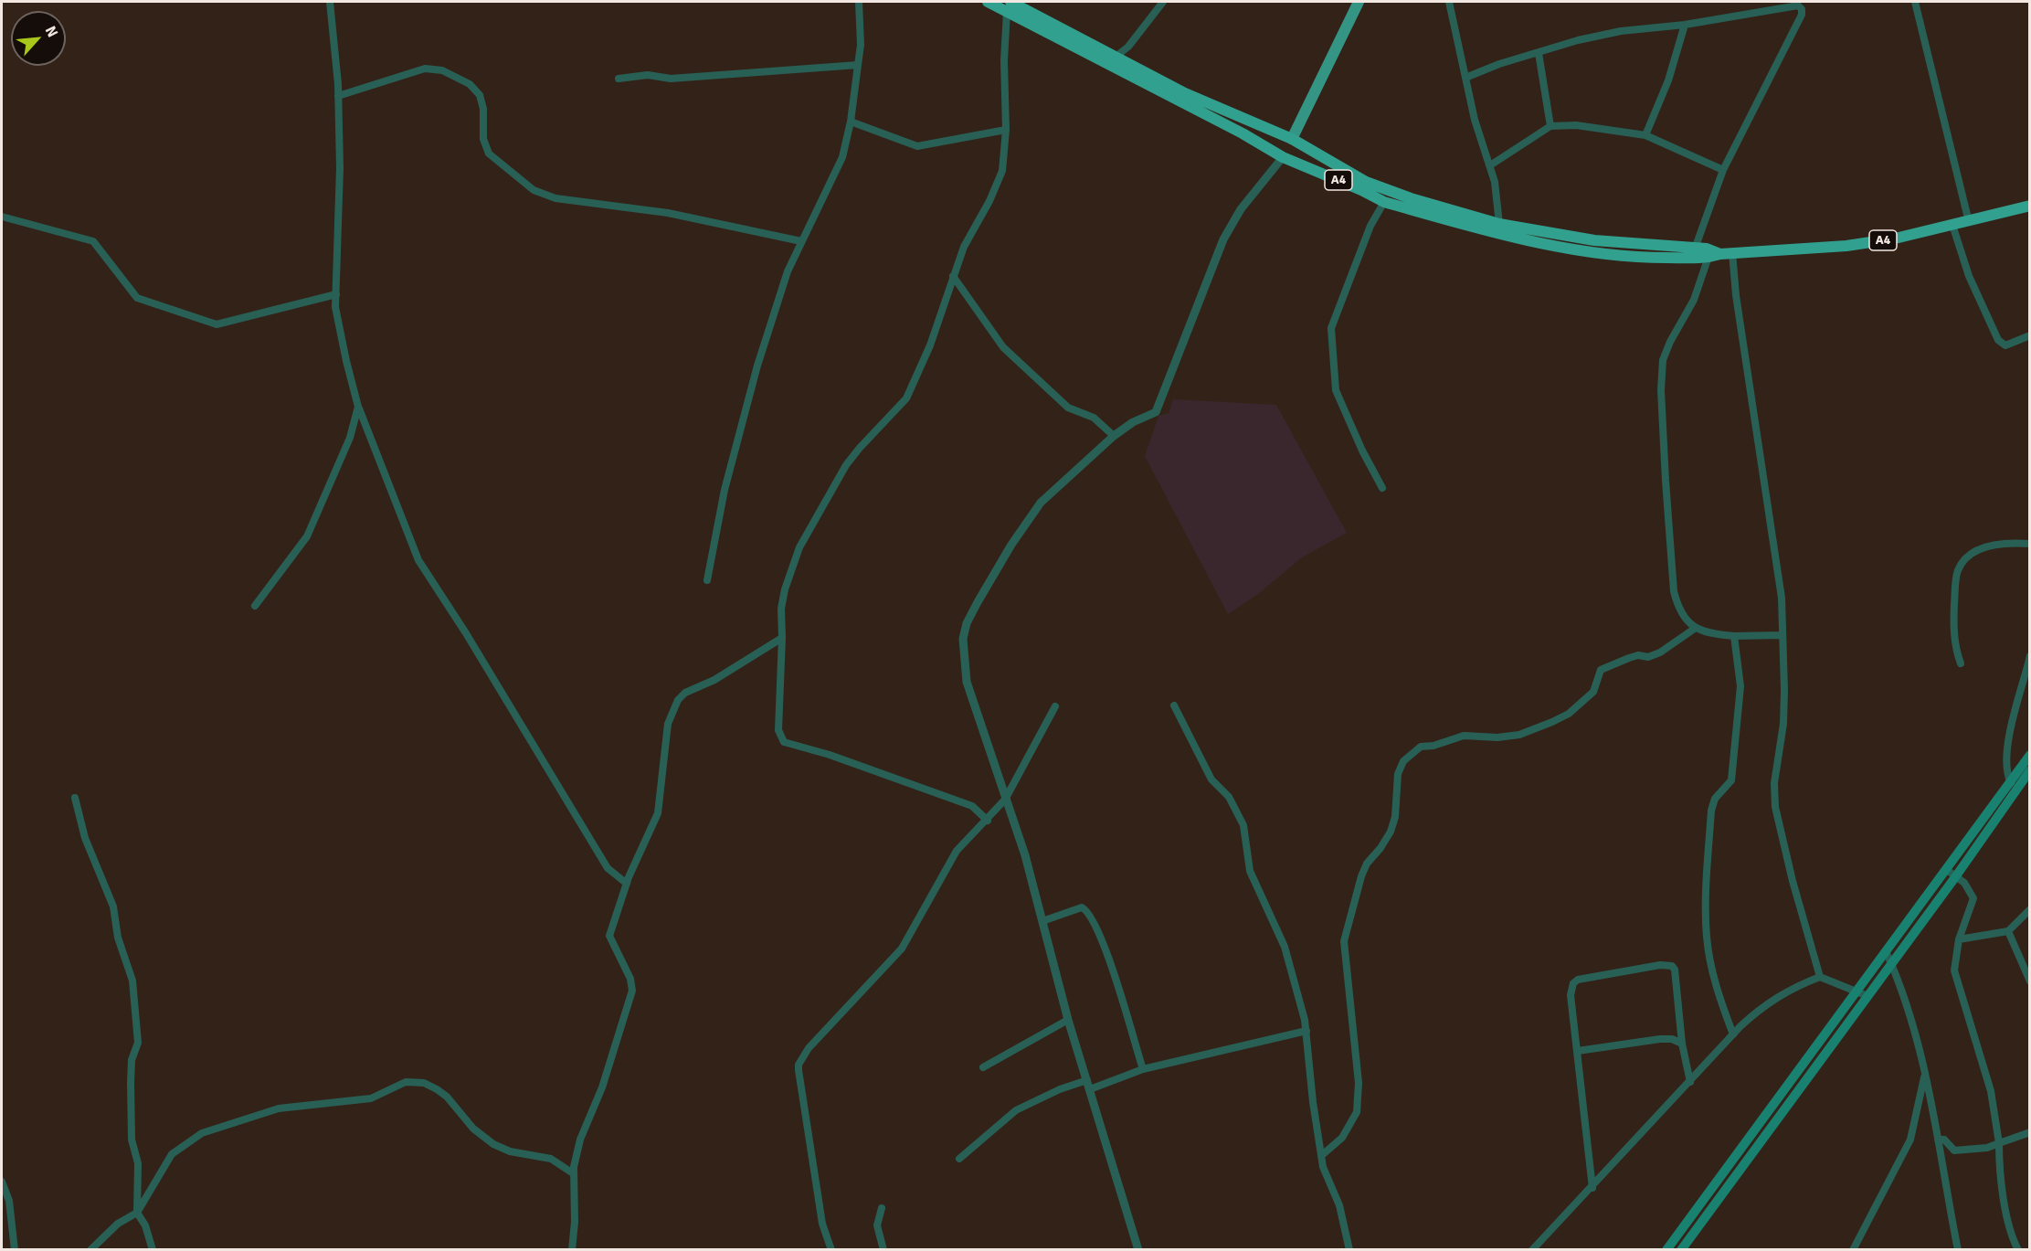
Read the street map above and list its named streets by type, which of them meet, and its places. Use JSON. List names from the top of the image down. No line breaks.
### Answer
{"streets":{"highway":["A4"]},"north":"top right"}
